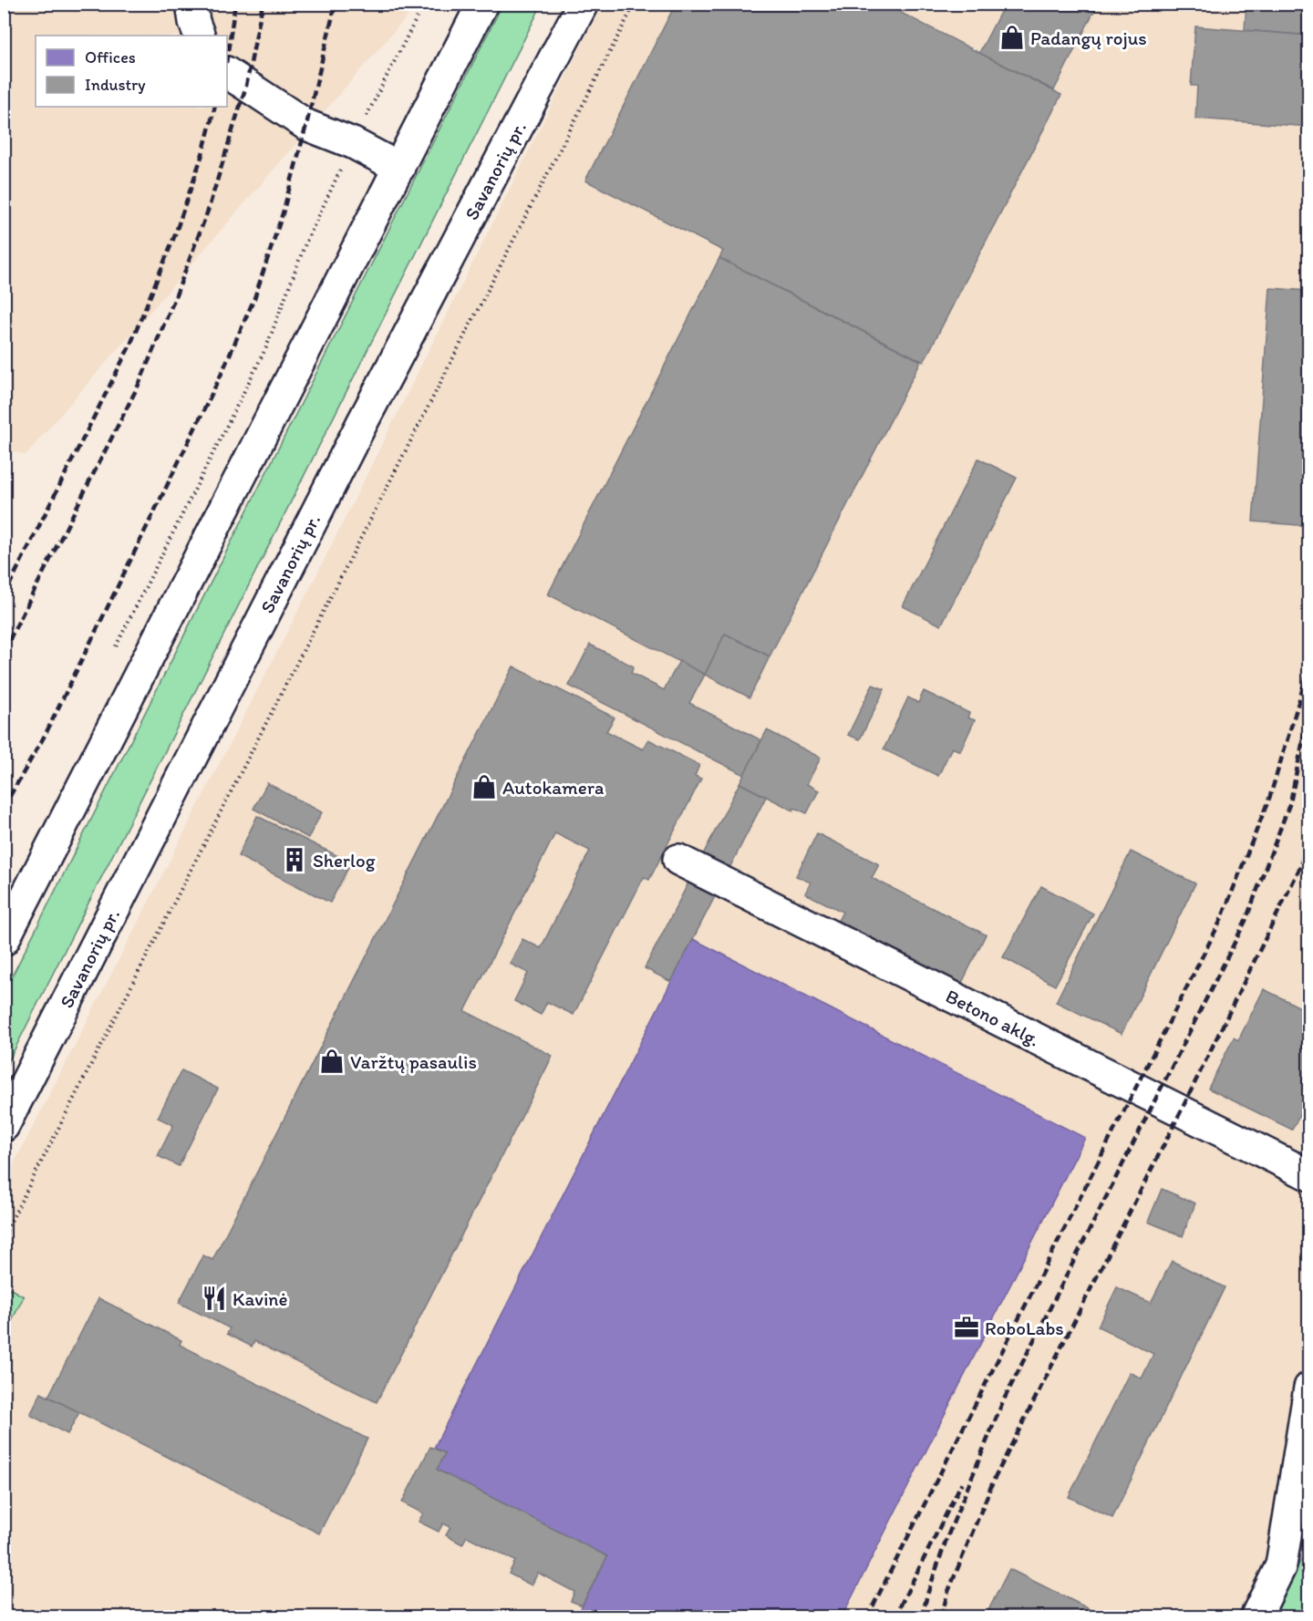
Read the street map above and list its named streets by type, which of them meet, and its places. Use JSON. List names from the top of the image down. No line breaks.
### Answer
{"streets":{"main road":["Savanorių pr.","Betono aklg."]},"places":{"shop":["Padangų rojus","Autokamera","Varžtų pasaulis"],"building":["Sherlog"],"restaurant":["Kavinė"],"office":["RoboLabs"]},"legend":["Offices","Industry"]}
